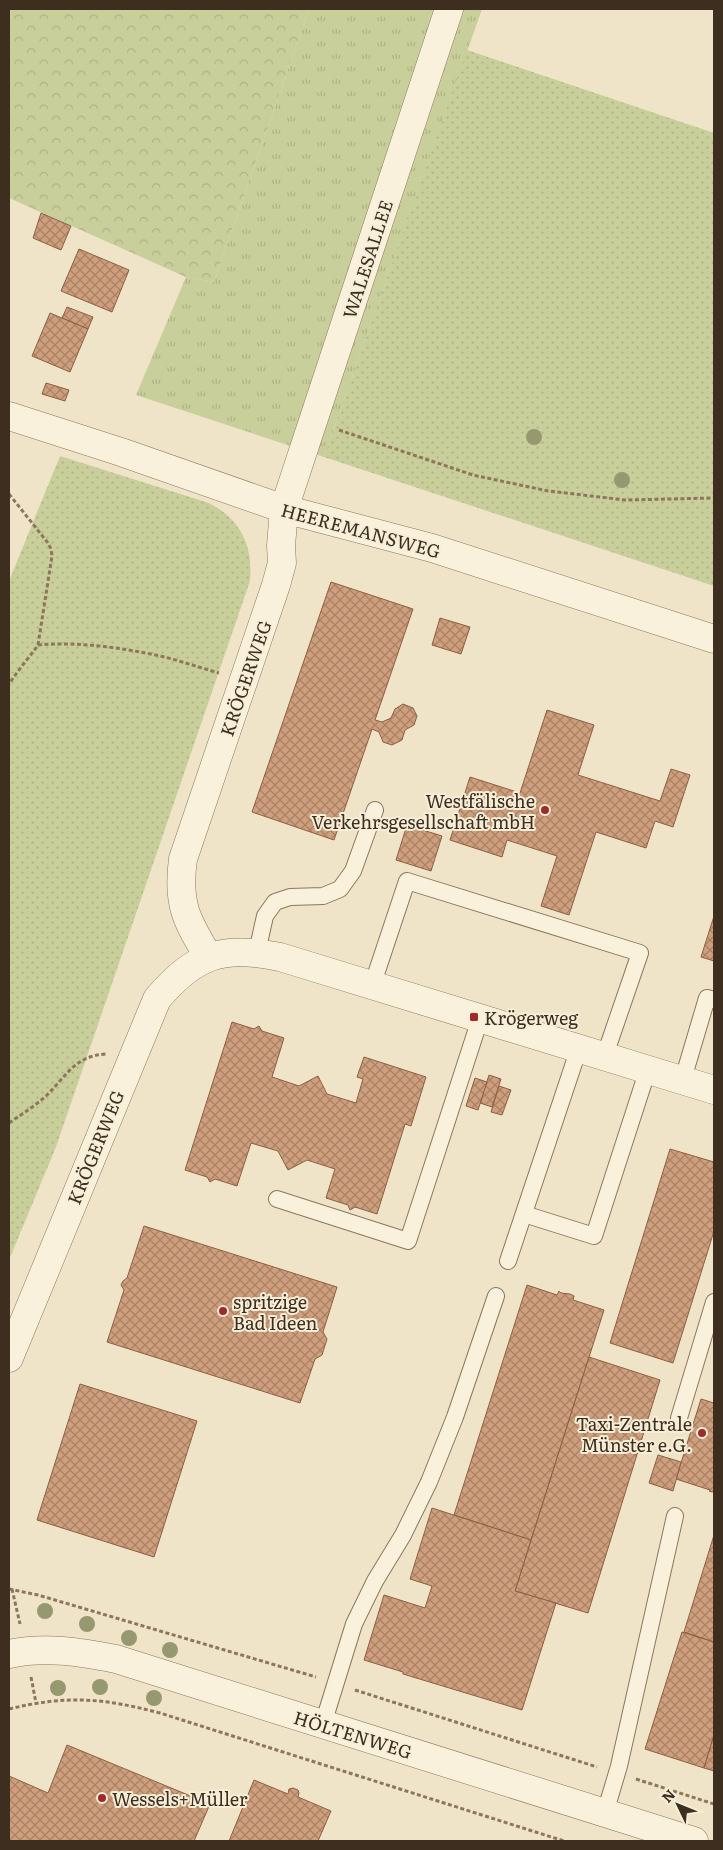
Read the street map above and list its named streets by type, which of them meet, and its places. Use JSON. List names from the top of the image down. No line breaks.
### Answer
{"streets":{"street":["WALESALLEE","HEEREMANSWEG","KRÖGERWEG","HÖLTENWEG"]},"crossings":[["WALESALLEE","HEEREMANSWEG"],["WALESALLEE","KRÖGERWEG"],["HEEREMANSWEG","KRÖGERWEG"]],"places":{"other":["Westfälische Verkehrsgesellschaft mbH","spritzige Bad Ideen","Taxi-Zentrale Münster e.G.","Wessels+Müller"],"transit":["Krögerweg"]},"north":"top left"}
